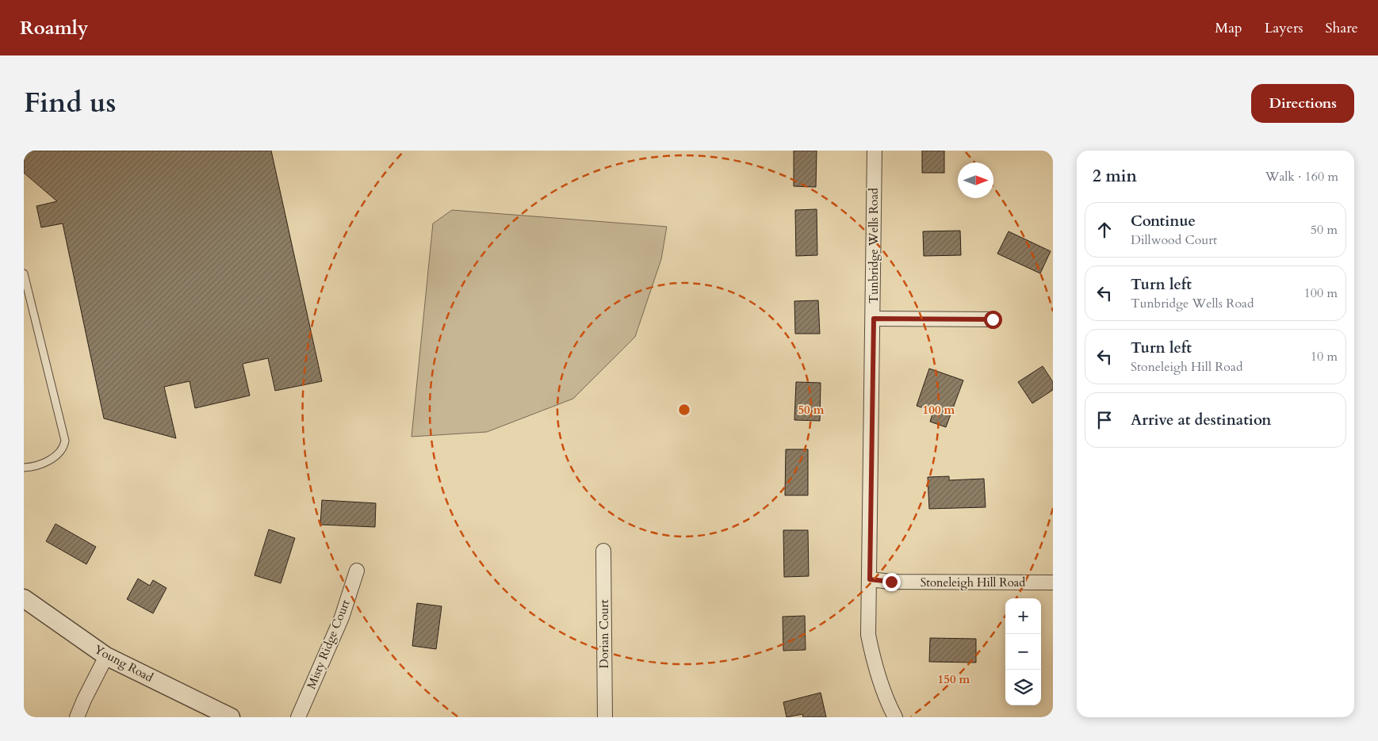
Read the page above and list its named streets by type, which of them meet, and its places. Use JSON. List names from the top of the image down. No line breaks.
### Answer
{"streets":{"street":["Tunbridge Wells Road","Stoneleigh Hill Road","Dorian Court","Misty Ridge Court","Young Road"]},"crossings":[["Tunbridge Wells Road","Stoneleigh Hill Road"]],"north":"right","page":{"header":"Roamly","nav":["Map","Layers","Share"],"title":"Find us","buttons":"Directions","heading":["2 min","Walk · 160 m"],"list":[["Continue","Dillwood Court","50 m"],["Turn left","Tunbridge Wells Road","100 m"],["Turn left","Stoneleigh Hill Road","10 m"],"Arrive at destination"],"map_buttons":["+","−"]},"rings":["50 m","100 m","150 m"]}
